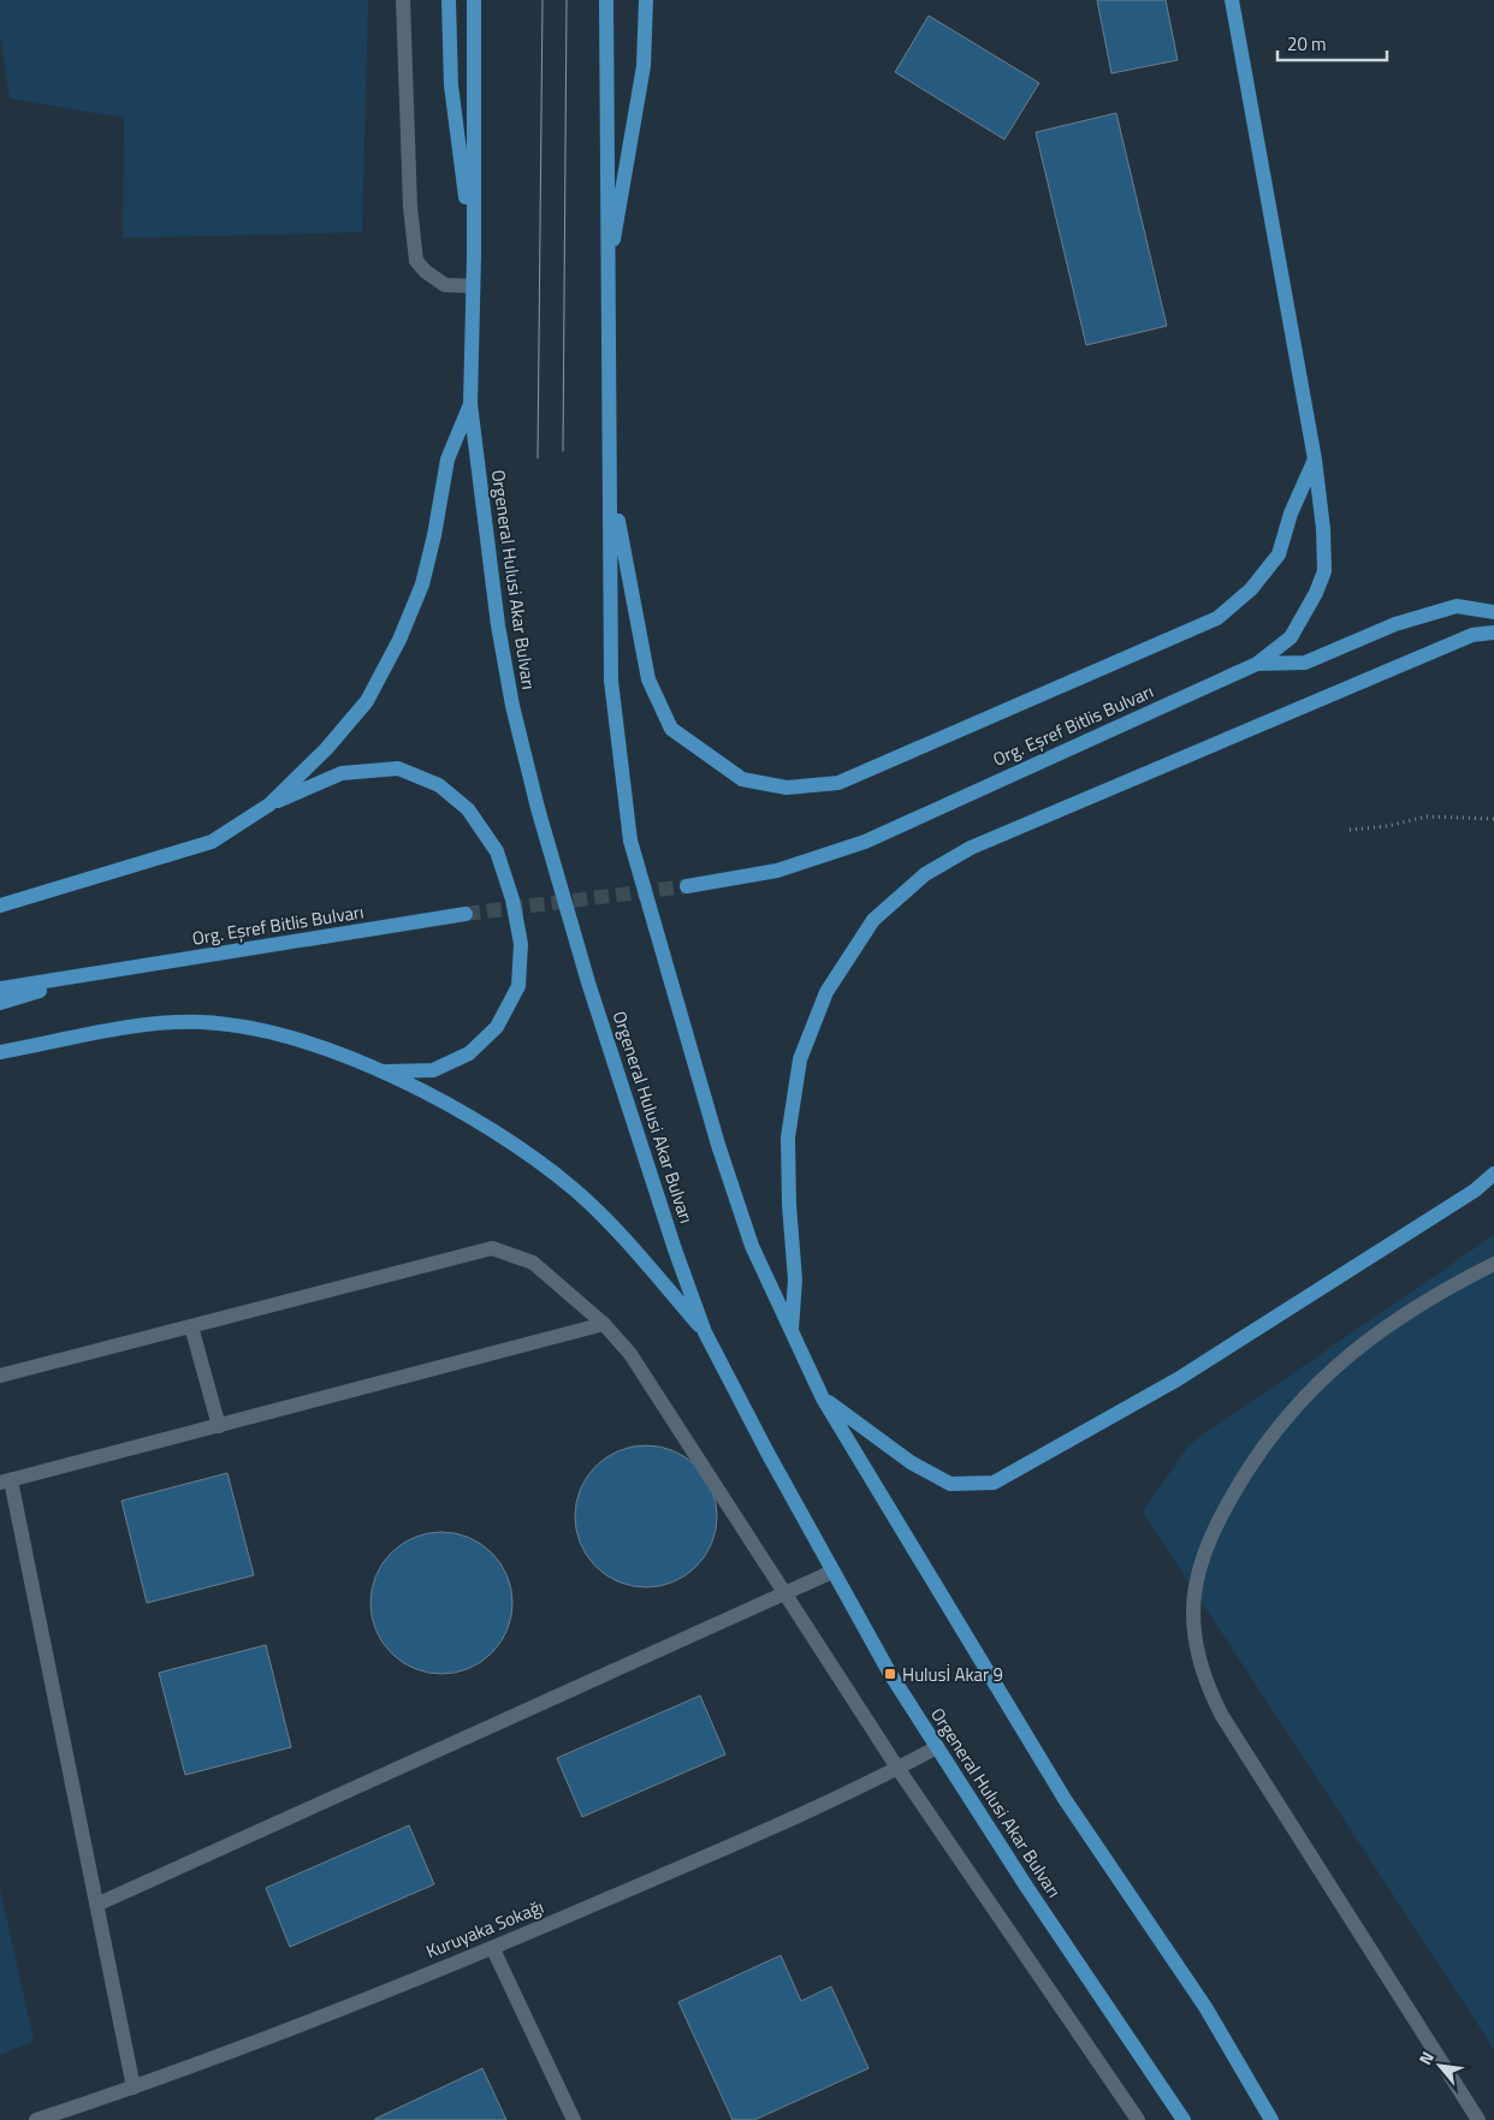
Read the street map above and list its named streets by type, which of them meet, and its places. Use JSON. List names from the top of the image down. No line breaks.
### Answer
{"streets":{"main road":["Orgeneral Hulusi Akar Bulvarı","Org. Eşref Bitlis Bulvarı"],"street":["Kuruyaka Sokağı"]},"crossings":[["Orgeneral Hulusi Akar Bulvarı","Kuruyaka Sokağı"]],"places":{"transit":["Hulusİ Akar 9"]},"scale_bar":"20 m","north":"top left"}
